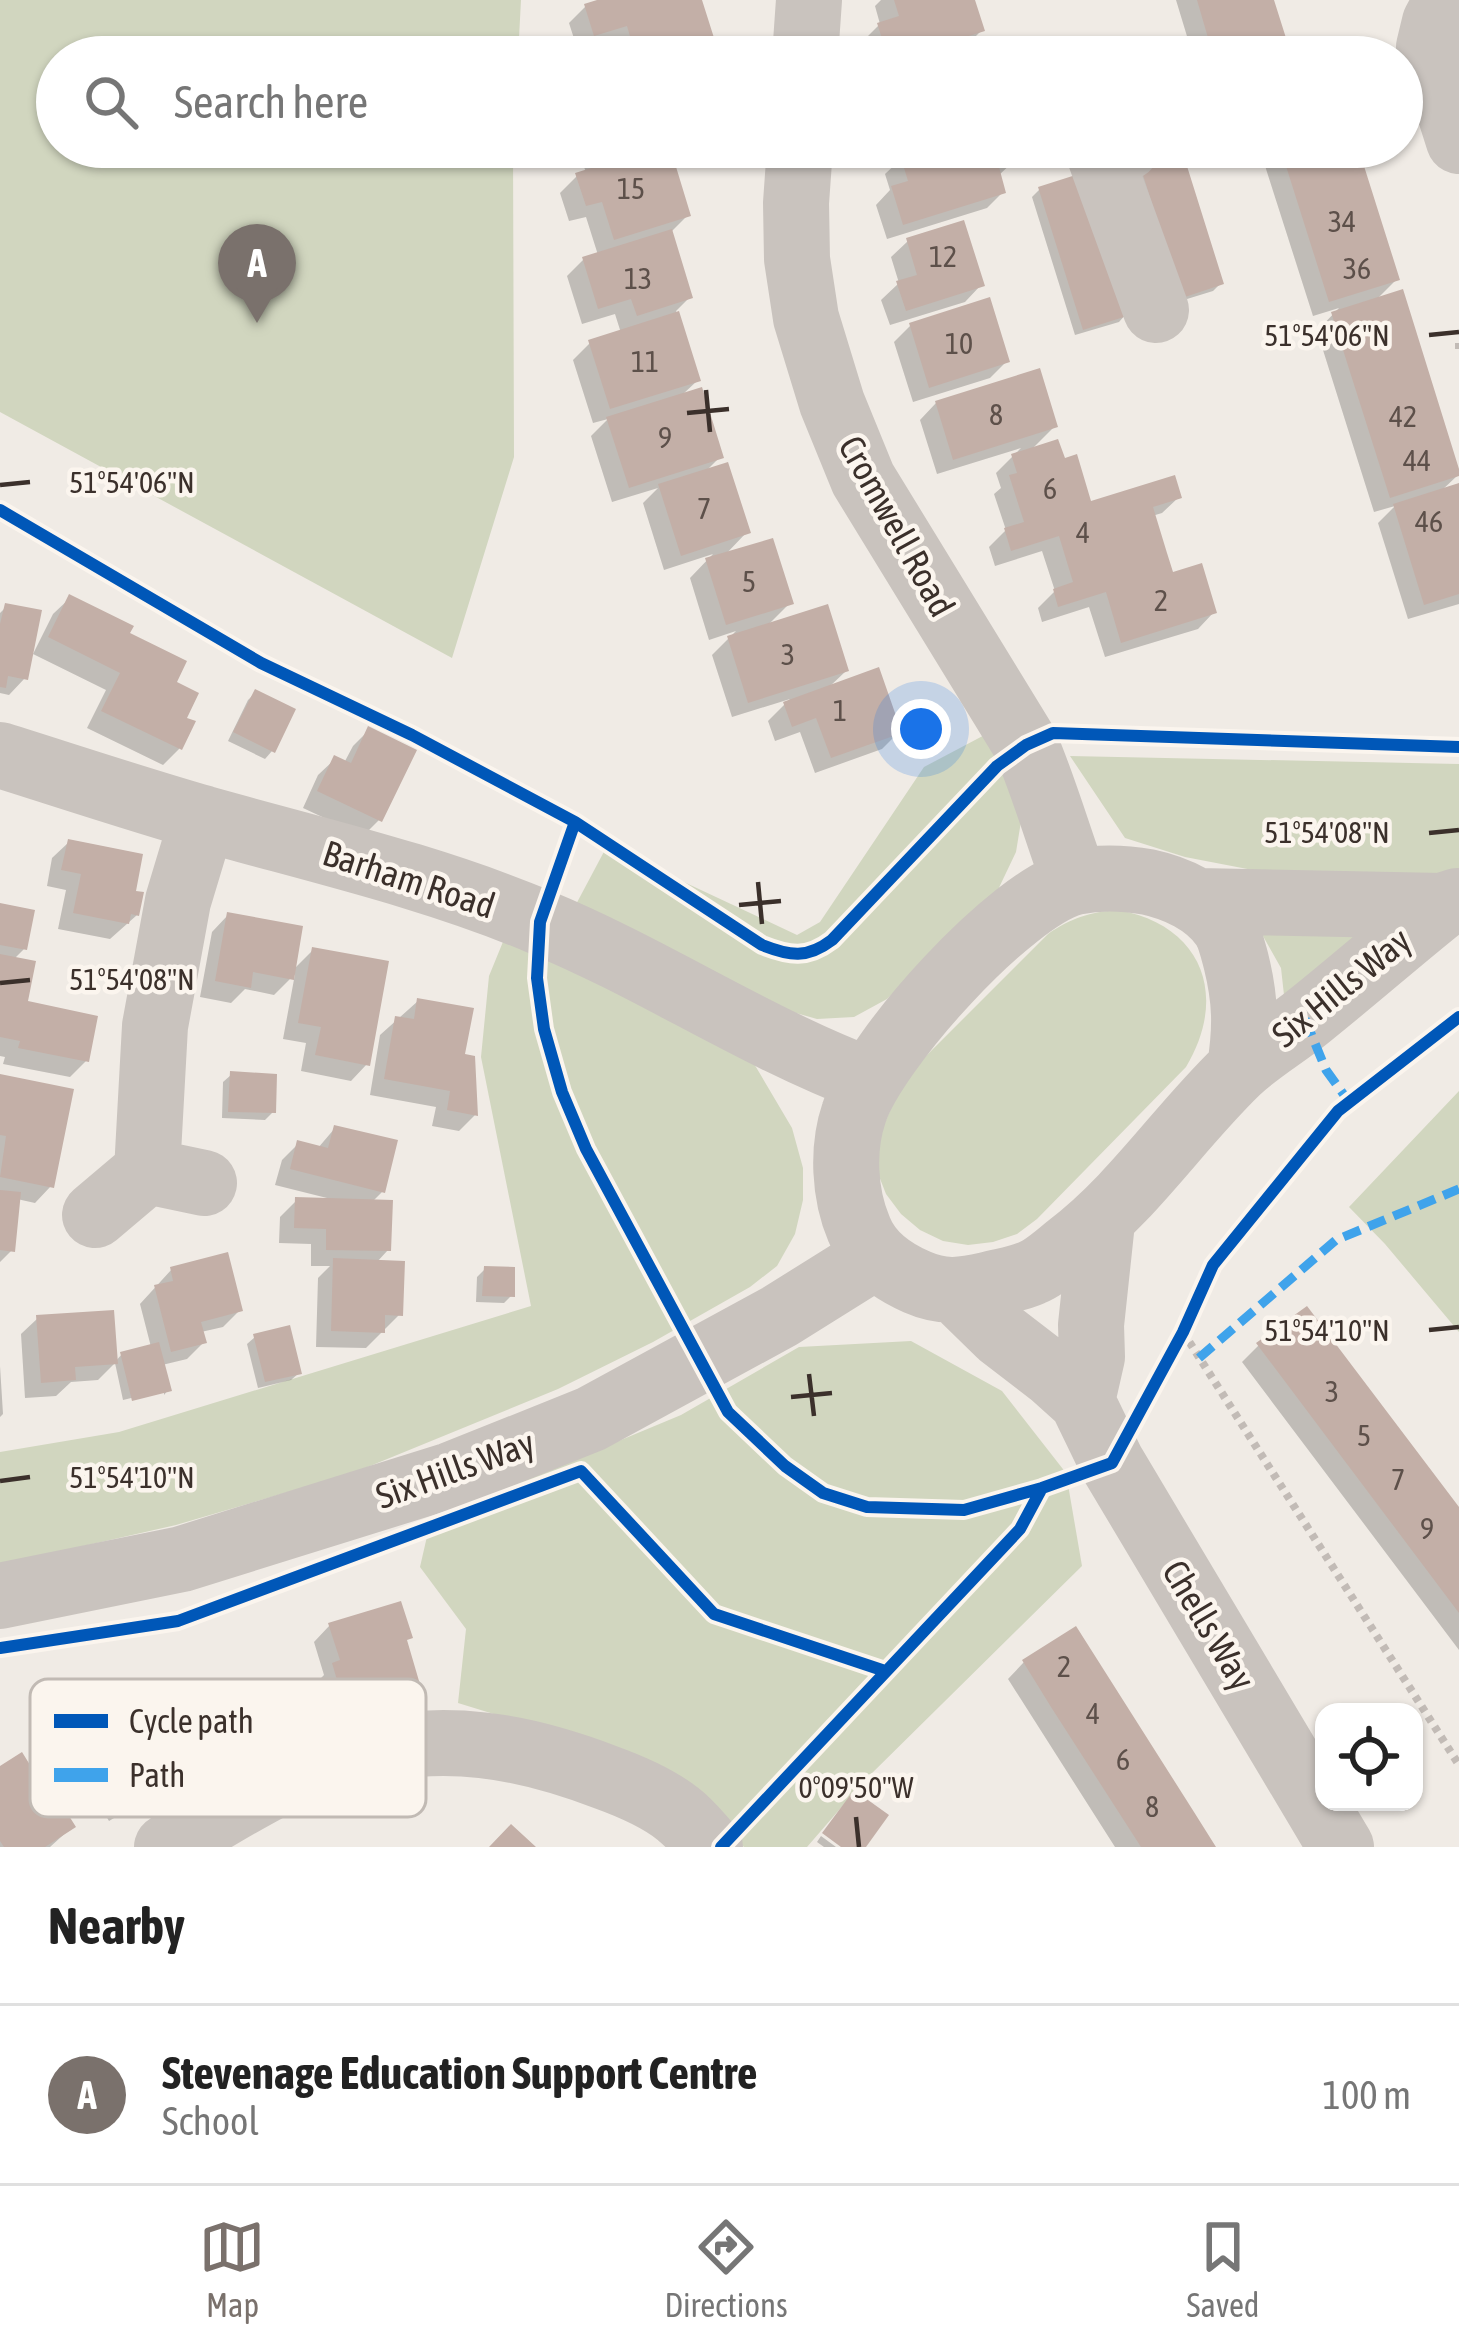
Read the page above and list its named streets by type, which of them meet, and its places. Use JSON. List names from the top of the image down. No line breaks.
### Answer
{"streets":{"street":["Cromwell Road","Barham Road","Six Hills Way","Chells Way"]},"crossings":[["Cromwell Road","Barham Road"],["Cromwell Road","Six Hills Way"],["Cromwell Road","Chells Way"],["Barham Road","Six Hills Way"],["Barham Road","Chells Way"],["Six Hills Way","Chells Way"]],"house_numbers":["15","34","12","36","13","10","11","8","42","9","44","6","7","46","4","5","2","3","1","3","5","7","9","2","4","6","8"],"legend":["Cycle path","Path"],"page":{"search":"Search here","pins":"A","heading":"Nearby","list":[{"mark":"A","name":"Stevenage Education Support Centre","note":"School","value":"100 m"}],"nav":["Map","Directions","Saved"]},"coordinates":["51°54'06\"N","51°54'08\"N","51°54'10\"N","0°09'50\"W"]}
